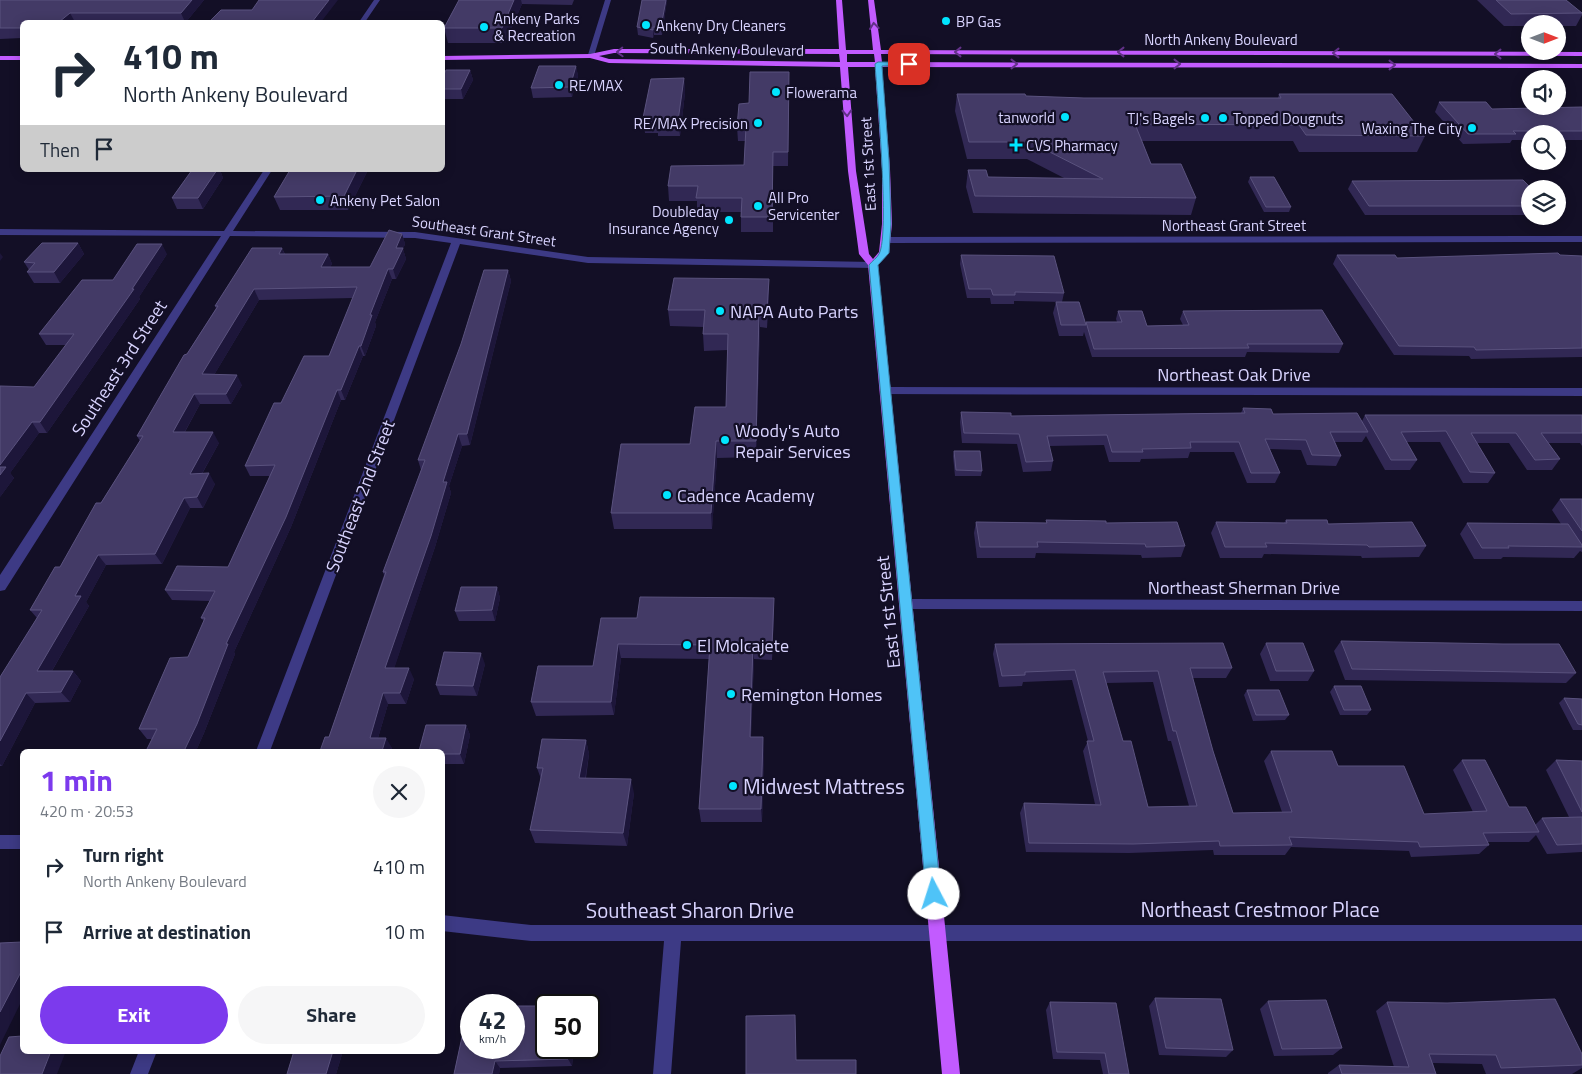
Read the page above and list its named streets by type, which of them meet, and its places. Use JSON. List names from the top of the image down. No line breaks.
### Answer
{"streets":{"main road":["North Ankeny Boulevard","South Ankeny Boulevard","East 1st Street"],"street":["Northeast Grant Street","Southeast Grant Street","Southeast 3rd Street","Northeast Oak Drive","Southeast 2nd Street","Northeast Sherman Drive","Northeast Crestmoor Place","Southeast Sharon Drive"]},"crossings":[["North Ankeny Boulevard","South Ankeny Boulevard"],["North Ankeny Boulevard","East 1st Street"],["South Ankeny Boulevard","East 1st Street"],["East 1st Street","Northeast Grant Street"],["East 1st Street","Southeast Grant Street"],["East 1st Street","Northeast Oak Drive"],["East 1st Street","Northeast Sherman Drive"],["East 1st Street","Northeast Crestmoor Place"],["East 1st Street","Southeast Sharon Drive"],["Southeast Grant Street","Southeast 3rd Street"],["Southeast Grant Street","Southeast 2nd Street"],["Northeast Crestmoor Place","Southeast Sharon Drive"]],"places":{"other":["BP Gas","Ankeny Dry Cleaners","Ankeny Parks & Recreation","RE/MAX","Flowerama","tanworld","TJ's Bagels","Topped Dougnuts","RE/MAX Precision","Waxing The City","Ankeny Pet Salon","All Pro Servicenter","Doubleday Insurance Agency","NAPA Auto Parts","Woody's Auto Repair Services","Cadence Academy","El Molcajete","Remington Homes","Midwest Mattress"],"health":["CVS Pharmacy"]},"north":"right","page":{"turn":["410 m","North Ankeny Boulevard"],"then":"Then","heading":["1 min","420 m · 20:53"],"list":[{"name":"Turn right","note":"North Ankeny Boulevard","value":"410 m"},{"name":"Arrive at destination","value":"10 m"}],"buttons":["Exit","Share"],"speed":"42 km/h","limit":"50"}}
